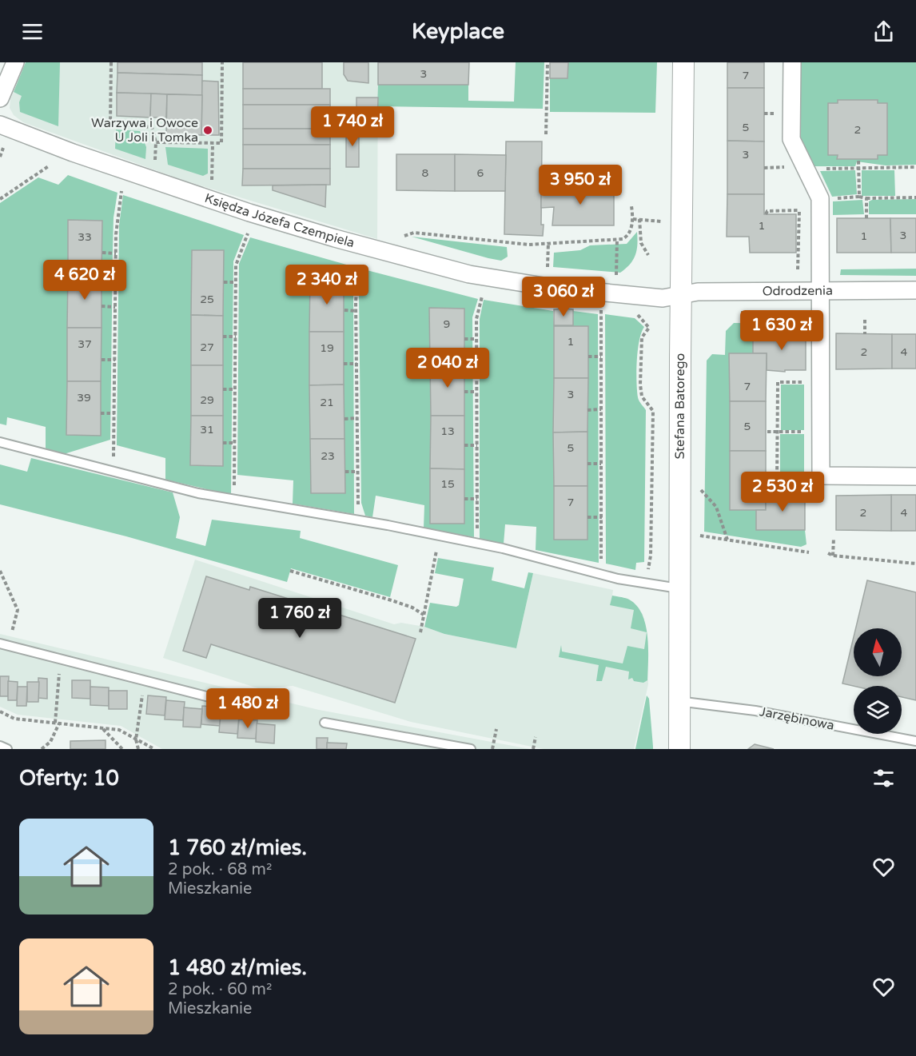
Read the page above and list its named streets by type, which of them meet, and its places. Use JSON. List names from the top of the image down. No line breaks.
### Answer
{"streets":{"street":["Księdza Józefa Czempiela","Odrodzenia","Stefana Batorego"],"lane":["Jarzębinowa"]},"crossings":[["Księdza Józefa Czempiela","Odrodzenia"],["Księdza Józefa Czempiela","Stefana Batorego"],["Odrodzenia","Stefana Batorego"],["Stefana Batorego","Jarzębinowa"]],"places":["Warzywa i Owoce U Joli i Tomka"],"house_numbers":["3","7","5","2","3","8","6","1","3","1","33","25","9","1","37","27","19","2","4","7","3","39","29","21","5","31","13","5","23","15","7","2","4"],"north":"top","page":{"header":"Keyplace","price":["1 740 zł","3 950 zł","4 620 zł","2 340 zł","3 060 zł","1 630 zł","2 040 zł","2 530 zł","1 760 zł","1 480 zł"],"heading":"Oferty: 10","list":[{"name":"1 760 zł/mies.","note":"2 pok. · 68 m² · Mieszkanie"},{"name":"1 480 zł/mies.","note":"2 pok. · 60 m² · Mieszkanie"}]}}
